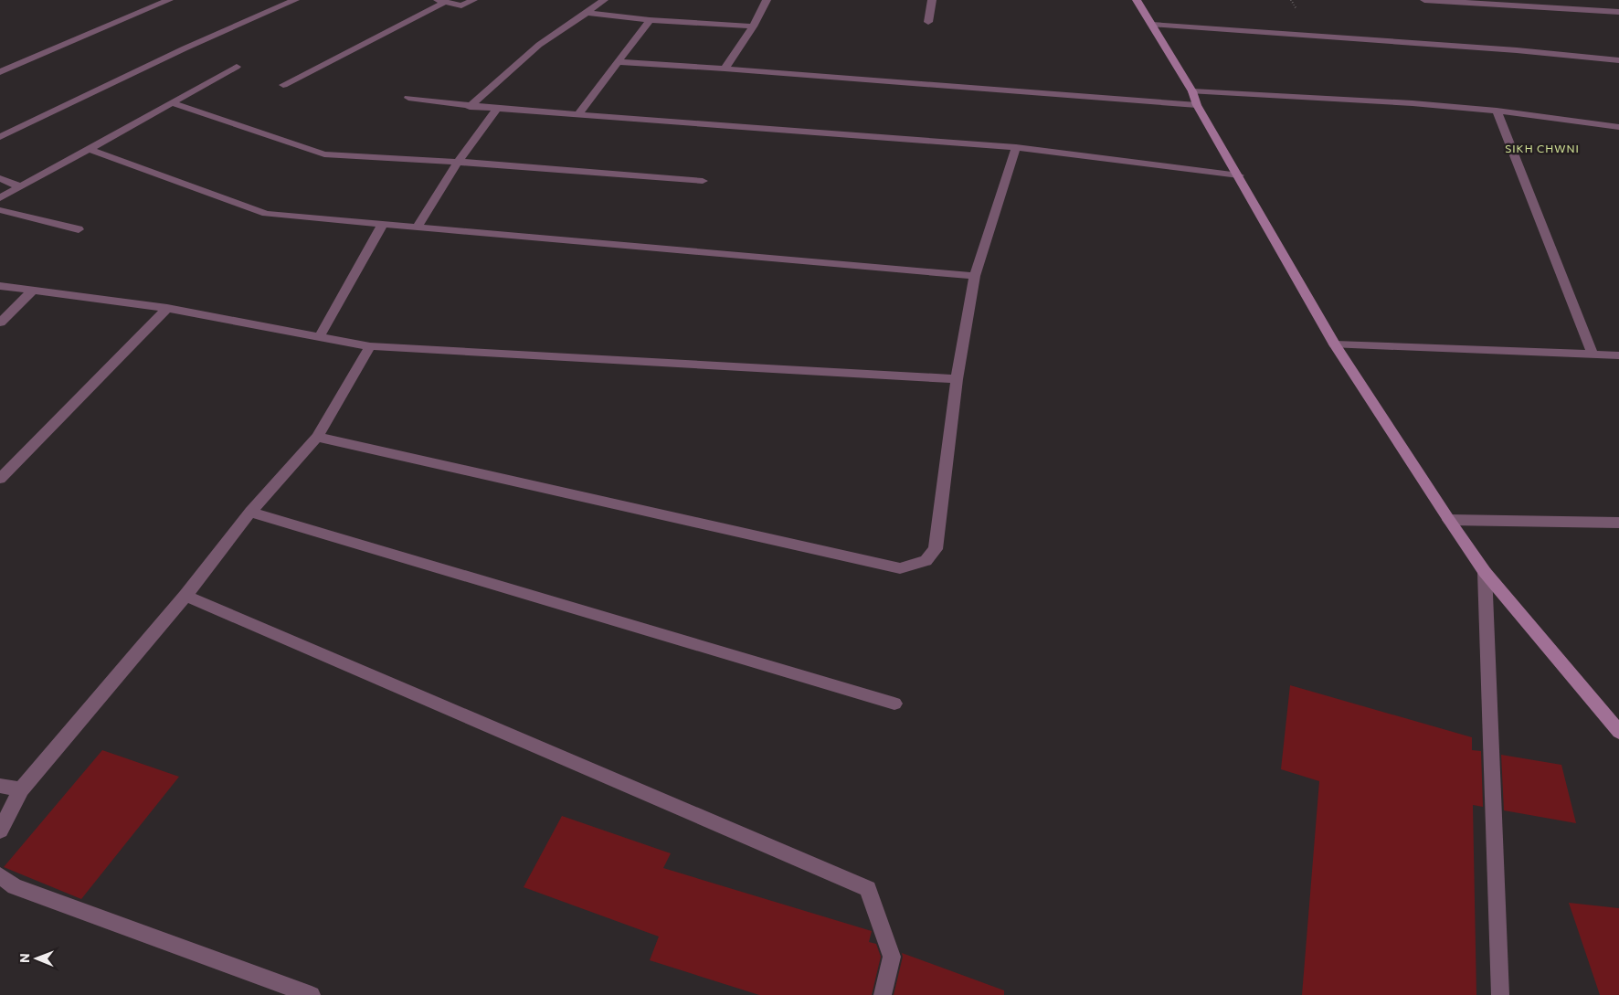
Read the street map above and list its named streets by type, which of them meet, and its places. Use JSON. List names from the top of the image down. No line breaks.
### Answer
{"districts":["SIKH CHWNI"],"north":"left"}
